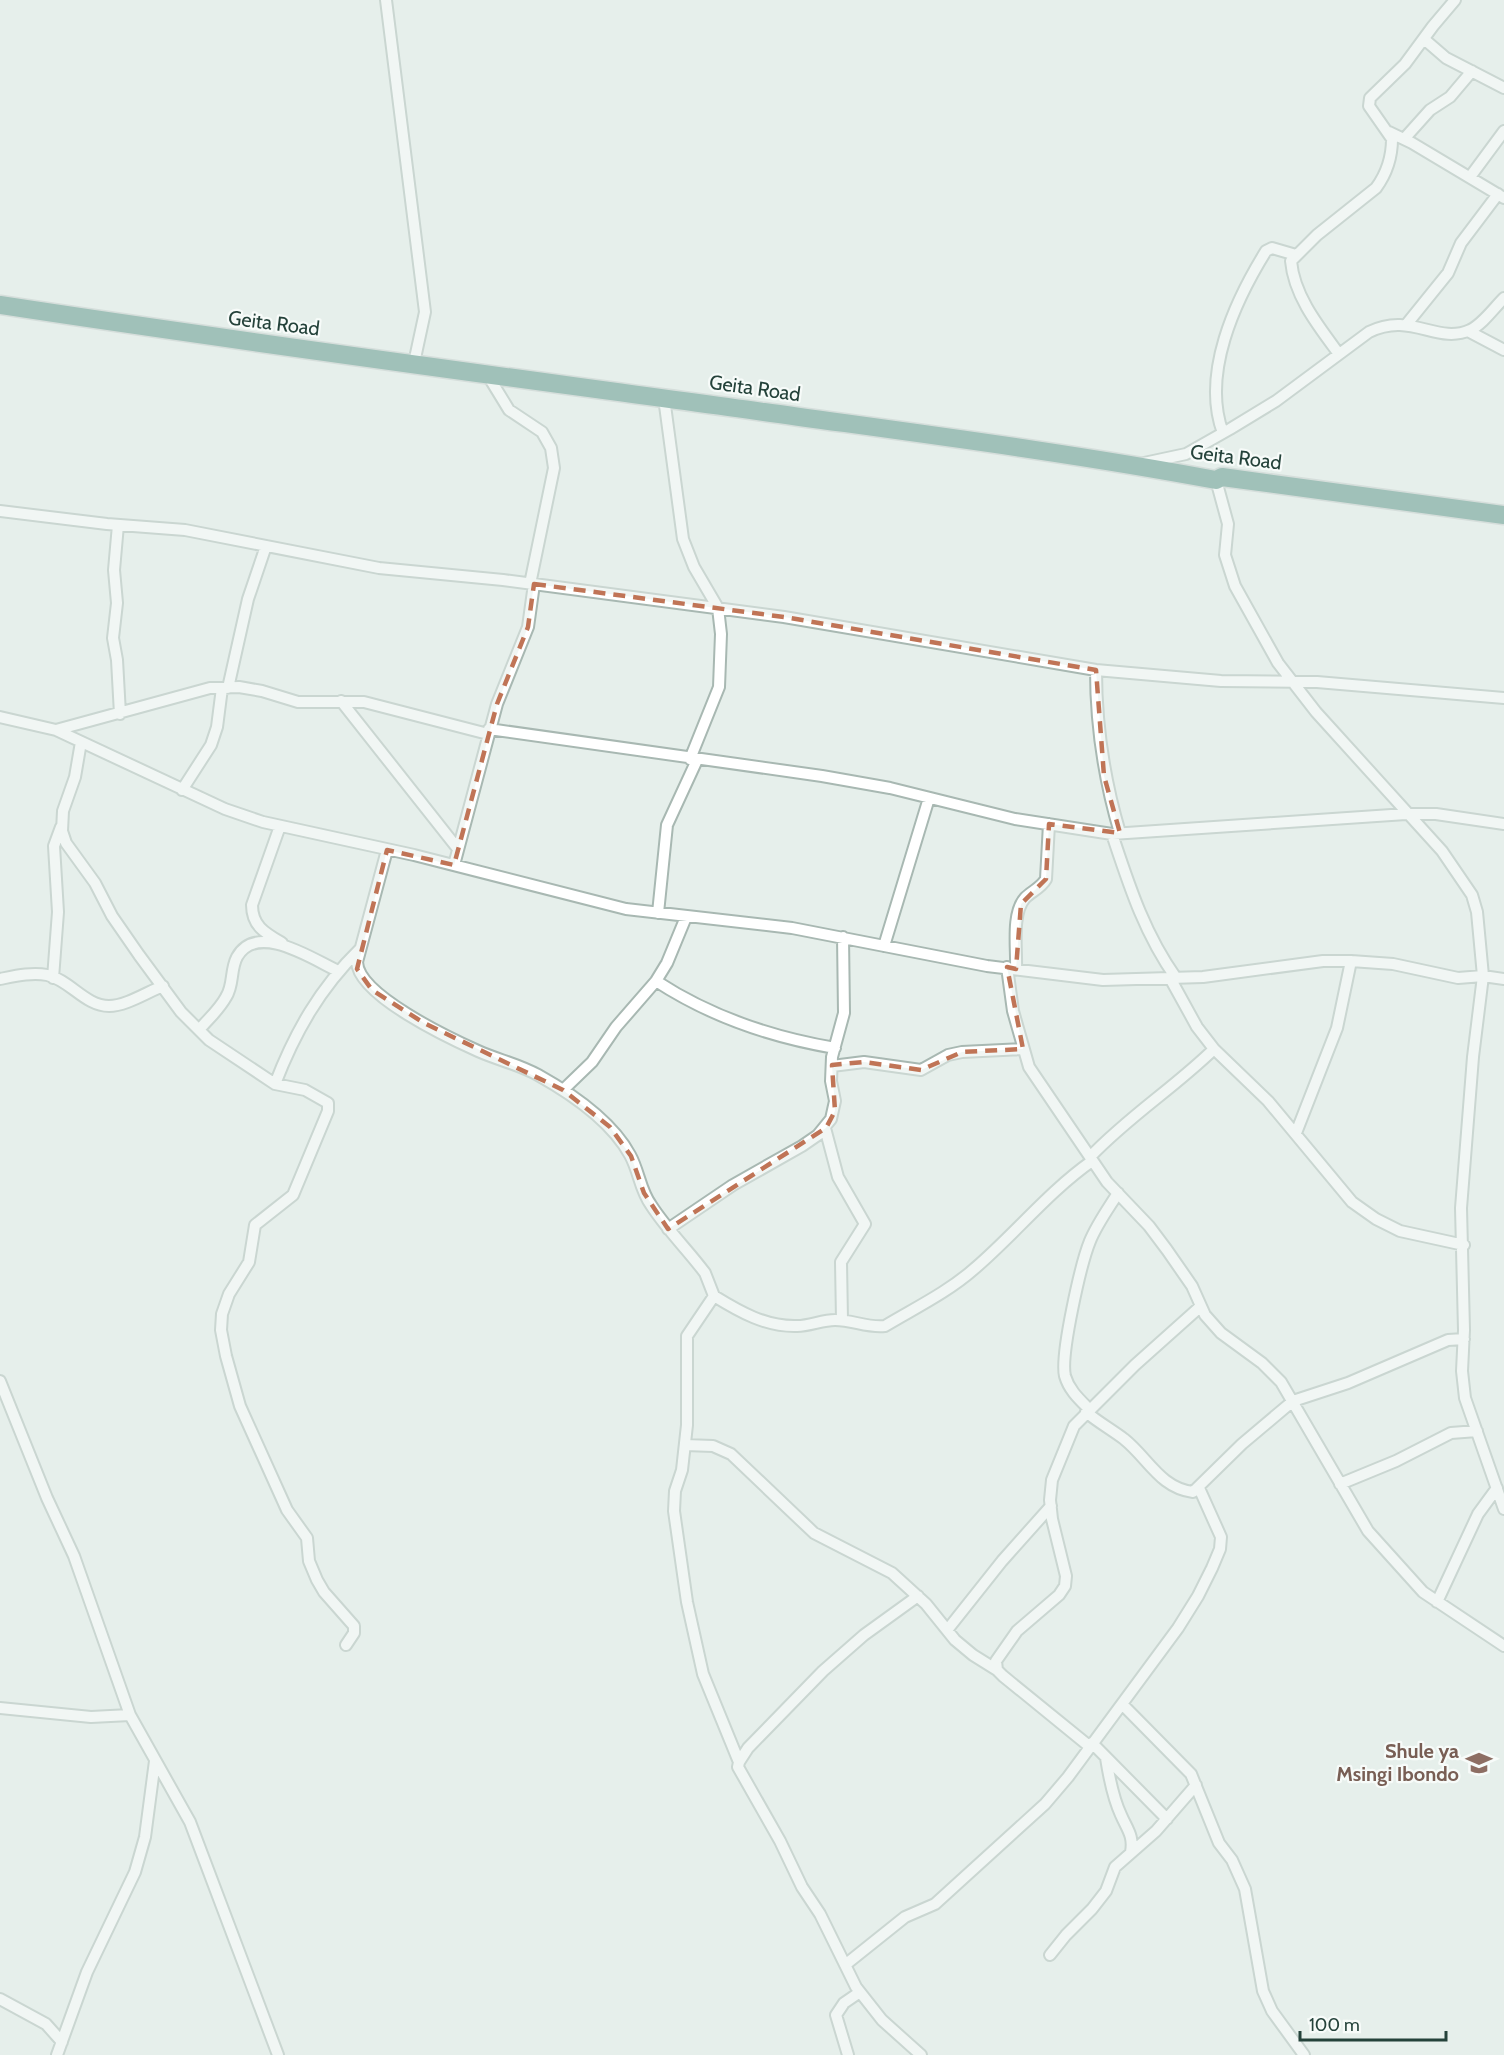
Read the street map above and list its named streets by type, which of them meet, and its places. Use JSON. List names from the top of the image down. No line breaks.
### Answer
{"streets":{"highway":["Geita Road"]},"places":{"school or university":["Shule ya Msingi Ibondo"]},"scale_bar":"100 m"}
